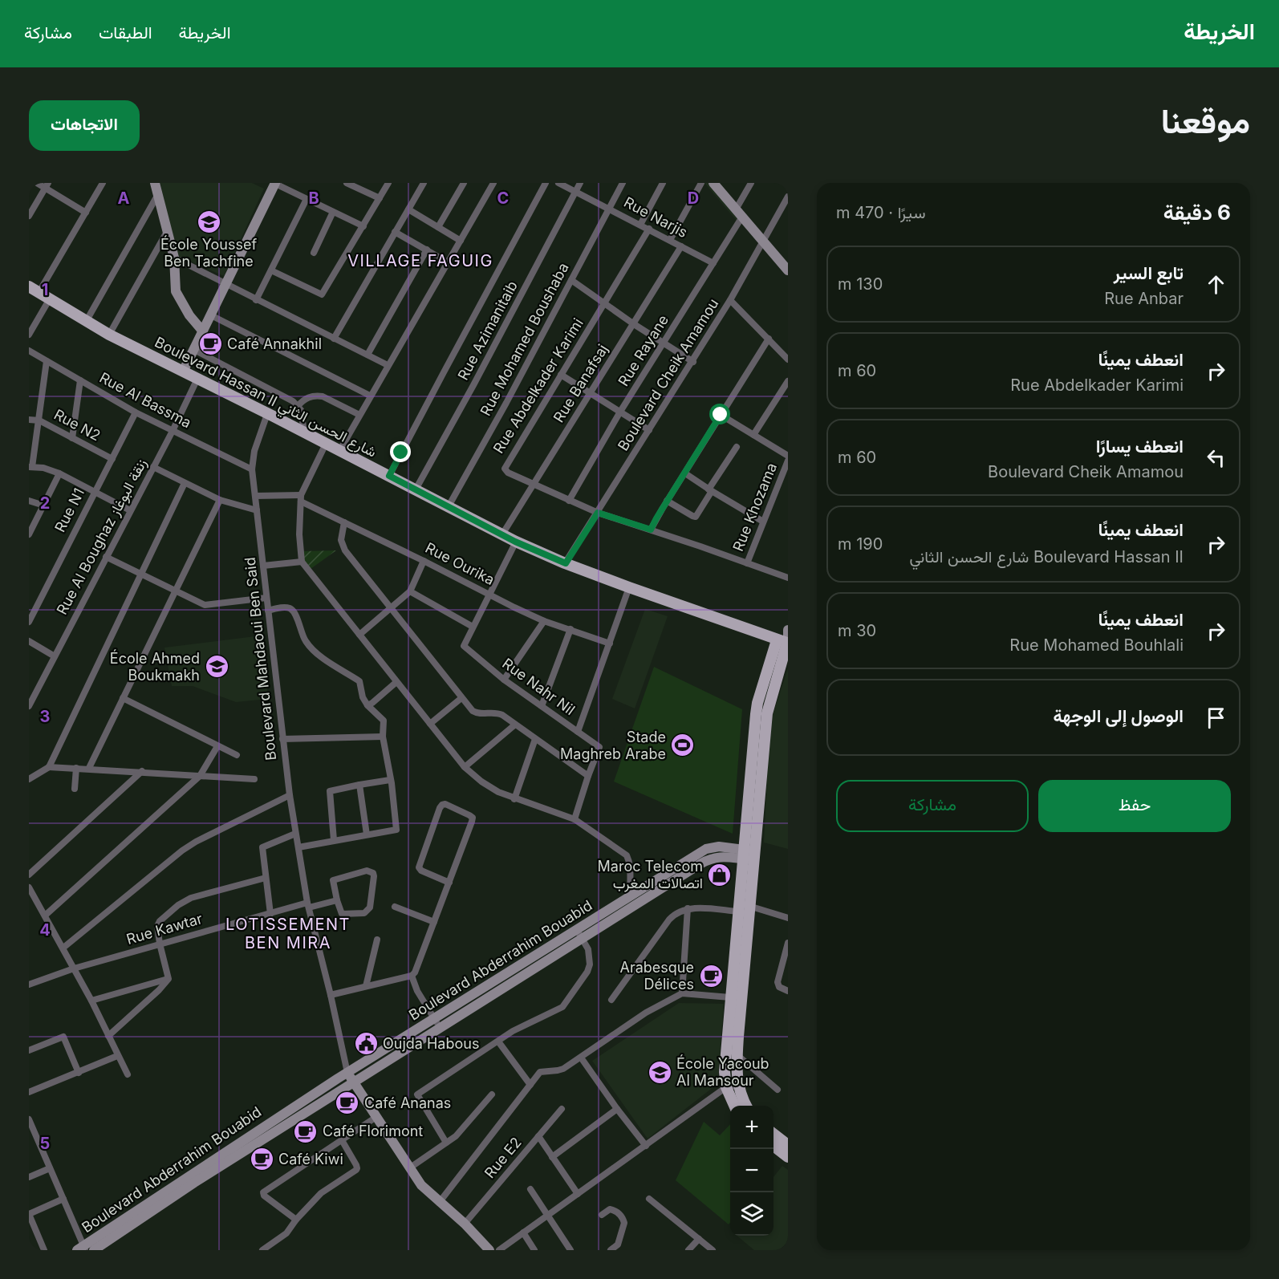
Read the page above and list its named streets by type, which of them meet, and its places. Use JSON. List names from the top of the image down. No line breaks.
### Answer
{"streets":{"main road":["Boulevard Hassan II شارع الحسن الثاني","Boulevard Abderrahim Bouabid"],"street":["Rue Narjis","Rue Azimanitaib","Rue Mohamed Boushaba","Rue Rayane","Boulevard Cheik Amamou","Rue Banafsaj","Rue Abdelkader Karimi","Rue Al Bassma","Rue N2","Rue Khozama","Rue N1","Rue Al Boughaz زنقة البوغاز","Rue Ourika","Boulevard Mahdaoui Ben Said","Rue Nahr Nil","Rue Kawtar","Rue E2"]},"crossings":[["Rue Narjis","Rue Azimanitaib"],["Rue Narjis","Rue Mohamed Boushaba"],["Rue Narjis","Rue Rayane"],["Rue Narjis","Rue Banafsaj"],["Rue Narjis","Rue Abdelkader Karimi"],["Rue Azimanitaib","Boulevard Hassan II شارع الحسن الثاني"],["Rue Mohamed Boushaba","Boulevard Hassan II شارع الحسن الثاني"],["Rue Rayane","Rue Abdelkader Karimi"],["Boulevard Cheik Amamou","Rue Abdelkader Karimi"],["Boulevard Cheik Amamou","Boulevard Hassan II شارع الحسن الثاني"],["Rue Banafsaj","Rue Abdelkader Karimi"],["Rue Banafsaj","Boulevard Hassan II شارع الحسن الثاني"],["Rue Abdelkader Karimi","Rue Khozama"],["Boulevard Hassan II شارع الحسن الثاني","Rue Al Boughaz زنقة البوغاز"],["Boulevard Hassan II شارع الحسن الثاني","Boulevard Mahdaoui Ben Said"],["Rue Al Bassma","Rue N1"],["Rue Al Bassma","Rue Al Boughaz زنقة البوغاز"],["Rue Al Bassma","Boulevard Mahdaoui Ben Said"],["Rue N2","Rue N1"],["Rue Ourika","Boulevard Mahdaoui Ben Said"],["Boulevard Mahdaoui Ben Said","Rue Kawtar"],["Boulevard Mahdaoui Ben Said","Boulevard Abderrahim Bouabid"]],"districts":["VILLAGE FAGUIG","LOTISSEMENT BEN MIRA"],"places":{"school or university":["École Youssef Ben Tachfine","École Ahmed Boukmakh","École Yacoub Al Mansour"],"cafe":["Café Annakhil","Arabesque Délices","Café Ananas","Café Florimont","Café Kiwi"],"sports":["Stade Maghreb Arabe"],"shop":["Maroc Telecom اتصالات المغرب"],"public building":["Oujda Habous"]},"page":{"header":"الخريطة","nav":["الخريطة","الطبقات","مشاركة"],"title":"موقعنا","buttons":["الاتجاهات",["حفظ","مشاركة"]],"heading":["6 دقيقة","سيرًا · 470 m"],"list":[["تابع السير","Rue Anbar","130 m"],["انعطف يمينًا","Rue Abdelkader Karimi","60 m"],["انعطف يسارًا","Boulevard Cheik Amamou","60 m"],["انعطف يمينًا","Boulevard Hassan II شارع الحسن الثاني","190 m"],["انعطف يمينًا","Rue Mohamed Bouhlali","30 m"],"الوصول إلى الوجهة"],"map_buttons":["+","−"]},"grid":{"columns":["A","B","C","D"],"rows":["1","2","3","4","5"]}}
